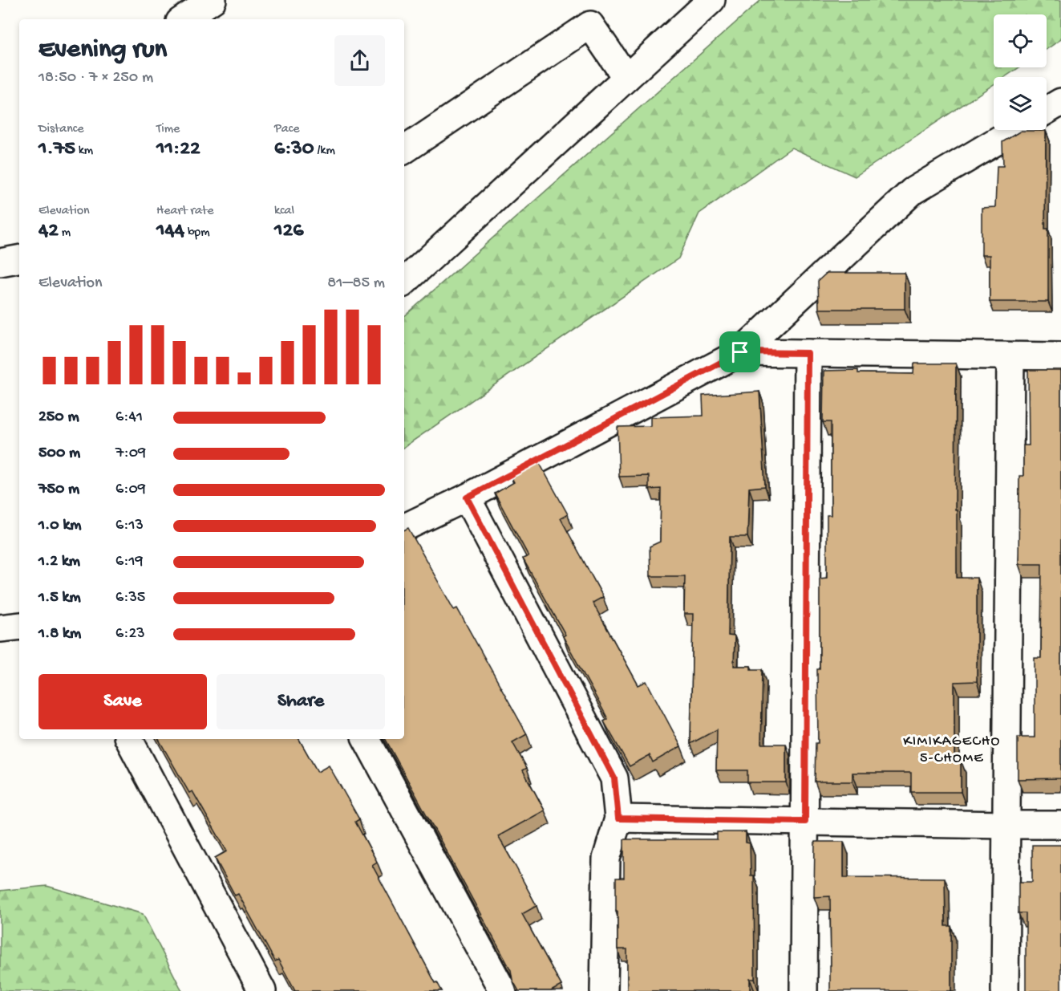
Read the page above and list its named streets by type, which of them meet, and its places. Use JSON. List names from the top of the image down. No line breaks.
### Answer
{"districts":["KIMIKAGECHO 5-CHOME"],"page":{"heading":["Evening run","18:50 · 7 × 250 m"],"stats":[["Distance","1.75 km"],["Time","11:22"],["Pace","6:30 /km"],["Elevation","42 m"],["Heart rate","144 bpm"],["kcal","126"]],"chart":["Elevation","81–85 m"],"list":[{"name":"250 m","note":"6:41"},{"name":"500 m","note":"7:09"},{"name":"750 m","note":"6:09"},{"name":"1.0 km","note":"6:13"},{"name":"1.2 km","note":"6:19"},{"name":"1.5 km","note":"6:35"},{"name":"1.8 km","note":"6:23"}],"buttons":["Save","Share"]}}
